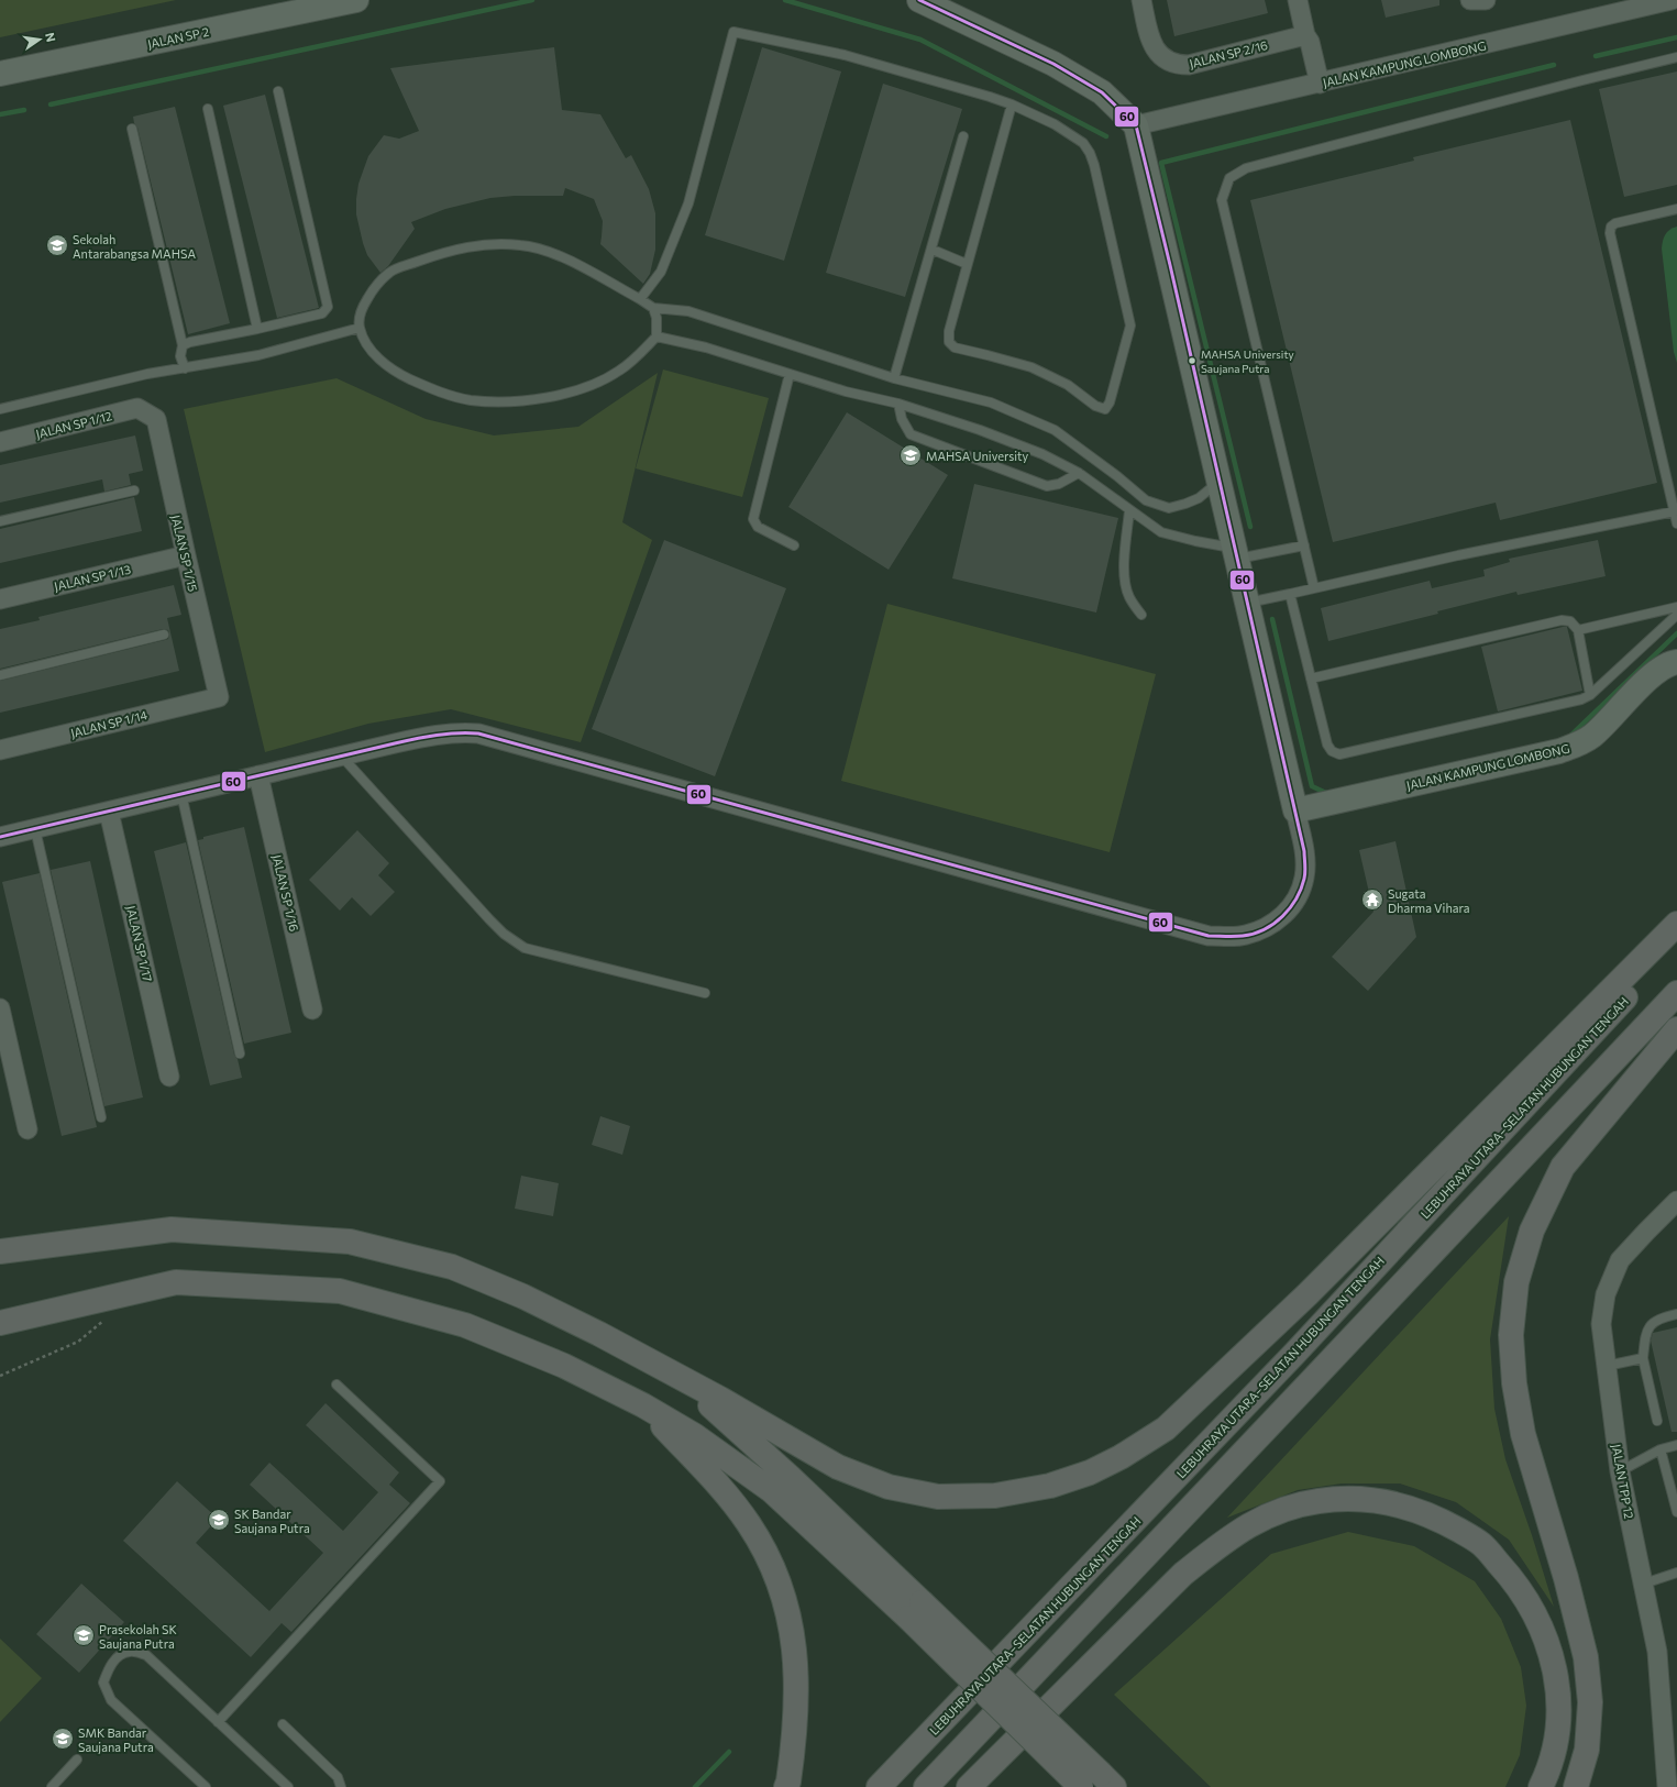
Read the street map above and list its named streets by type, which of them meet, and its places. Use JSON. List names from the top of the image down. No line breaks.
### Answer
{"streets":{"highway":["LEBUHRAYA UTARA–SELATAN HUBUNGAN TENGAH"],"street":["JALAN SP 2","JALAN SP 2/16","JALAN KAMPUNG LOMBONG","JALAN SP 1/12","JALAN SP 1/15","JALAN SP 1/13","JALAN SP 1/14","JALAN SP 1/16","JALAN SP 1/17","JALAN TPP 12"]},"crossings":[["JALAN SP 1/12","JALAN SP 1/15"],["JALAN SP 1/15","JALAN SP 1/13"],["JALAN SP 1/15","JALAN SP 1/14"]],"places":{"school or university":["Sekolah Antarabangsa MAHSA","MAHSA University","SK Bandar Saujana Putra","Prasekolah SK Saujana Putra","SMK Bandar Saujana Putra"],"other":["MAHSA University Saujana Putra"],"temple":["Sugata Dharma Vihara"]},"lines":["transit line 60"],"north":"right"}
